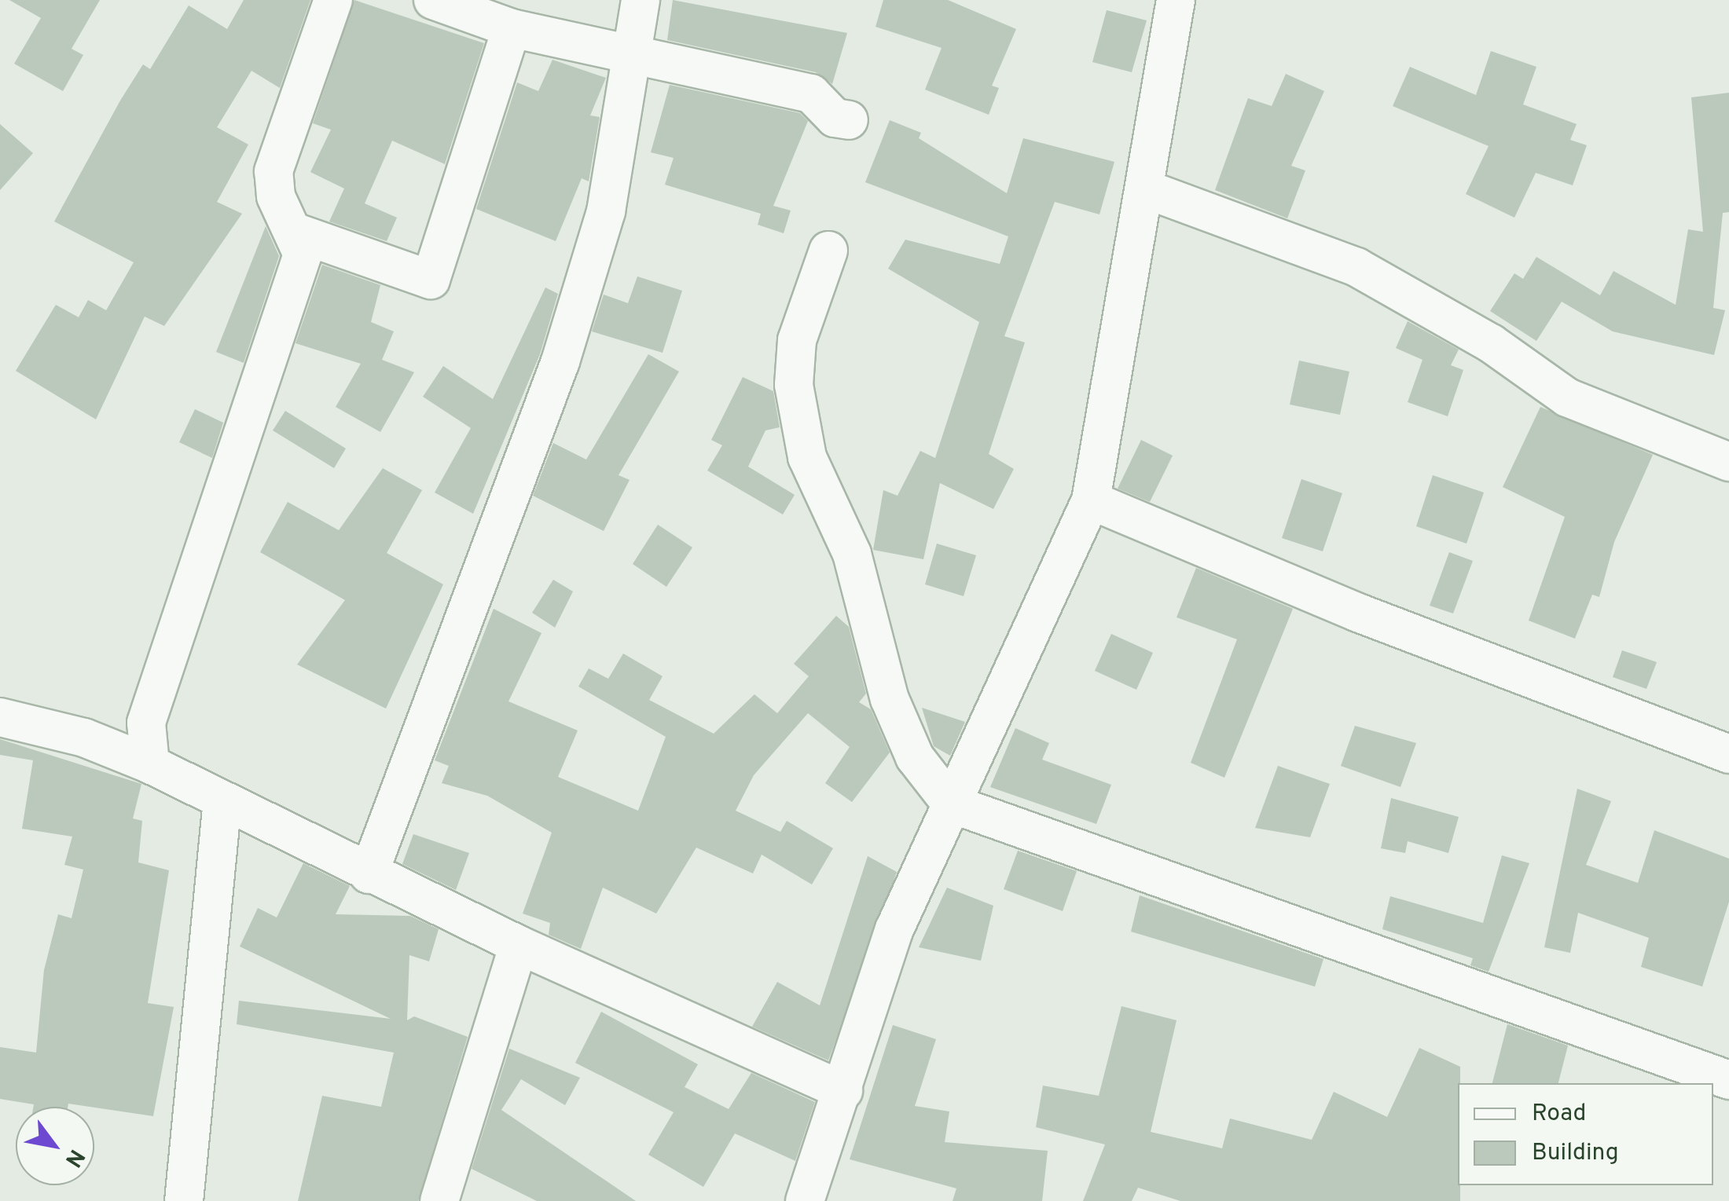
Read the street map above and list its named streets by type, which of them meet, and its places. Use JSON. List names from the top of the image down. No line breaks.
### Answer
{"legend":["Road","Building"],"north":"bottom right"}
